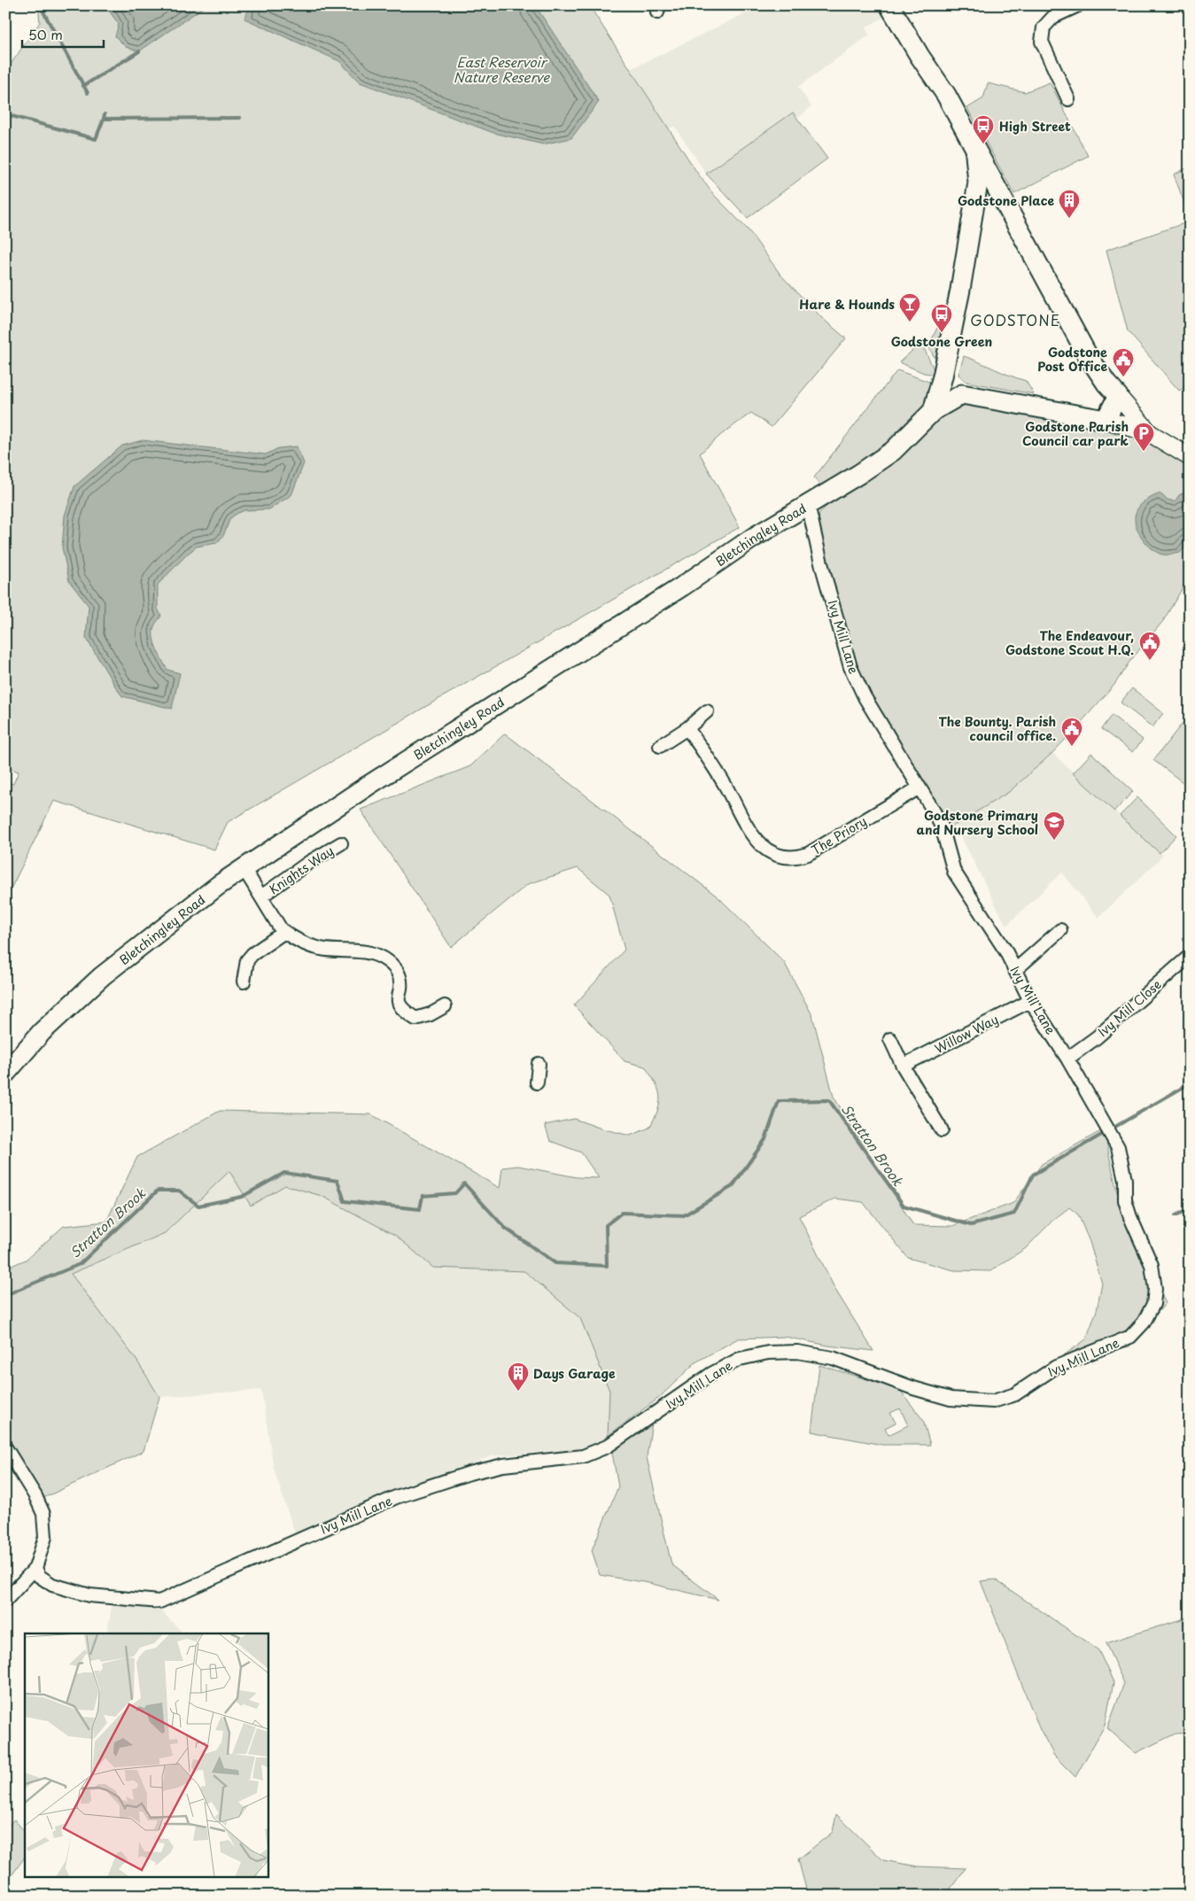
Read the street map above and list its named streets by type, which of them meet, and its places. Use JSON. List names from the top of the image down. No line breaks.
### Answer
{"streets":{"main road":["Bletchingley Road"],"street":["Ivy Mill Lane","The Priory","Knights Way","Ivy Mill Close","Willow Way"]},"crossings":[["Bletchingley Road","Ivy Mill Lane"],["Bletchingley Road","Knights Way"],["Ivy Mill Lane","The Priory"],["Ivy Mill Lane","Ivy Mill Close"],["Ivy Mill Lane","Willow Way"]],"districts":["GODSTONE"],"water":["East Reservoir Nature Reserve","Stratton Brook"],"places":{"bus stop":["High Street","Godstone Green"],"building":["Godstone Place","Days Garage"],"bar":["Hare & Hounds"],"public building":["Godstone Post Office","The Endeavour, Godstone Scout H.Q.","The Bounty. Parish council office."],"parking":["Godstone Parish Council car park"],"school or university":["Godstone Primary and Nursery School"]},"scale_bar":"50 m"}
